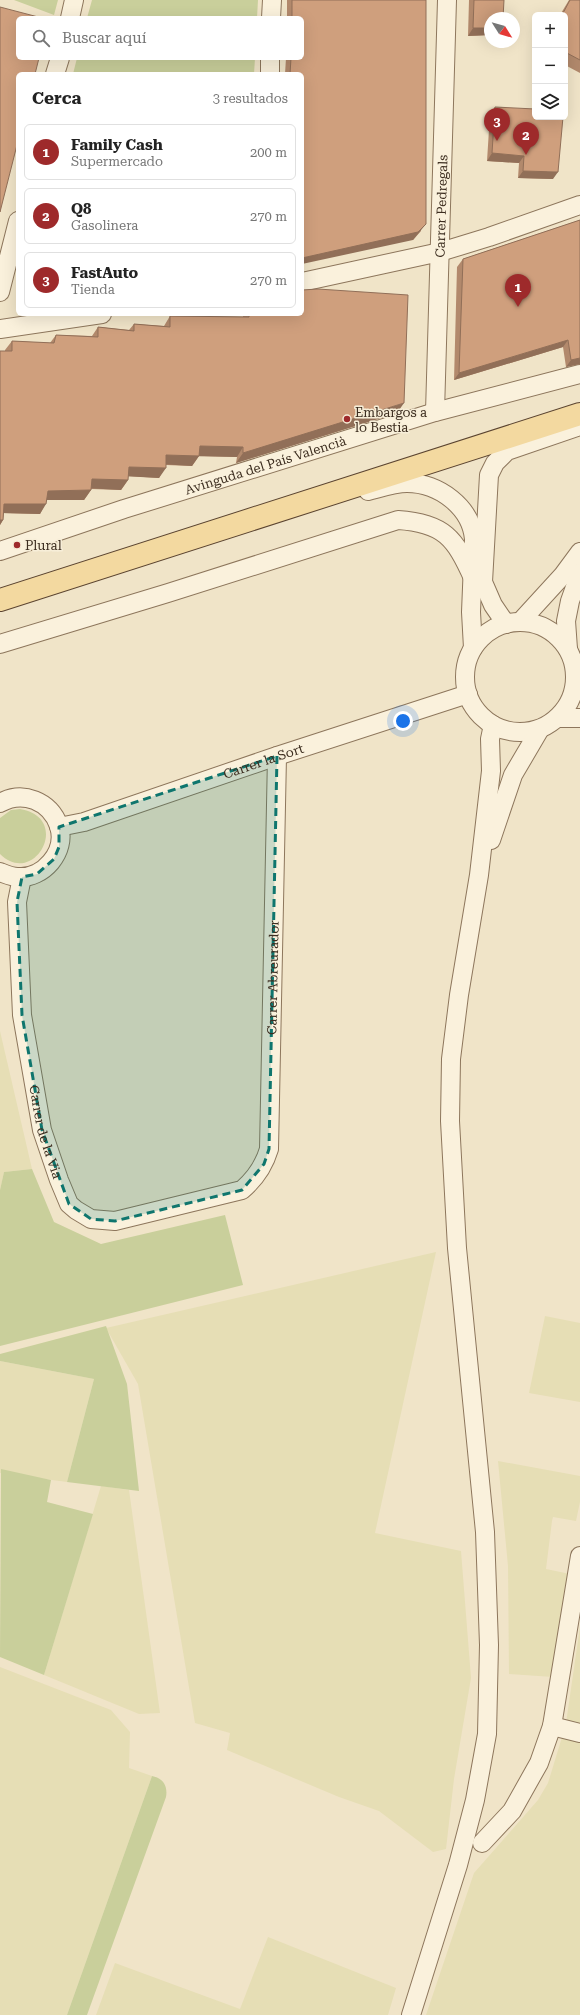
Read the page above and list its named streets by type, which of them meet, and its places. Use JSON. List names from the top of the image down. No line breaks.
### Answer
{"streets":{"street":["Carrer Pedregals","Avinguda del País Valencià","Carrer la Sort","Carrer Abreurador","Carrer de la Via"]},"crossings":[["Carrer Pedregals","Avinguda del País Valencià"],["Carrer la Sort","Carrer Abreurador"],["Carrer Abreurador","Carrer de la Via"]],"places":["Embargos a lo Bestia","Plural"],"north":"bottom right","page":{"map_buttons":["+","−"],"search":"Buscar aquí","heading":["Cerca","3 resultados"],"pins":["3","2","1"],"list":[{"mark":"1","name":"Family Cash","note":"Supermercado","value":"200 m"},{"mark":"2","name":"Q8","note":"Gasolinera","value":"270 m"},{"mark":"3","name":"FastAuto","note":"Tienda","value":"270 m"}]}}
